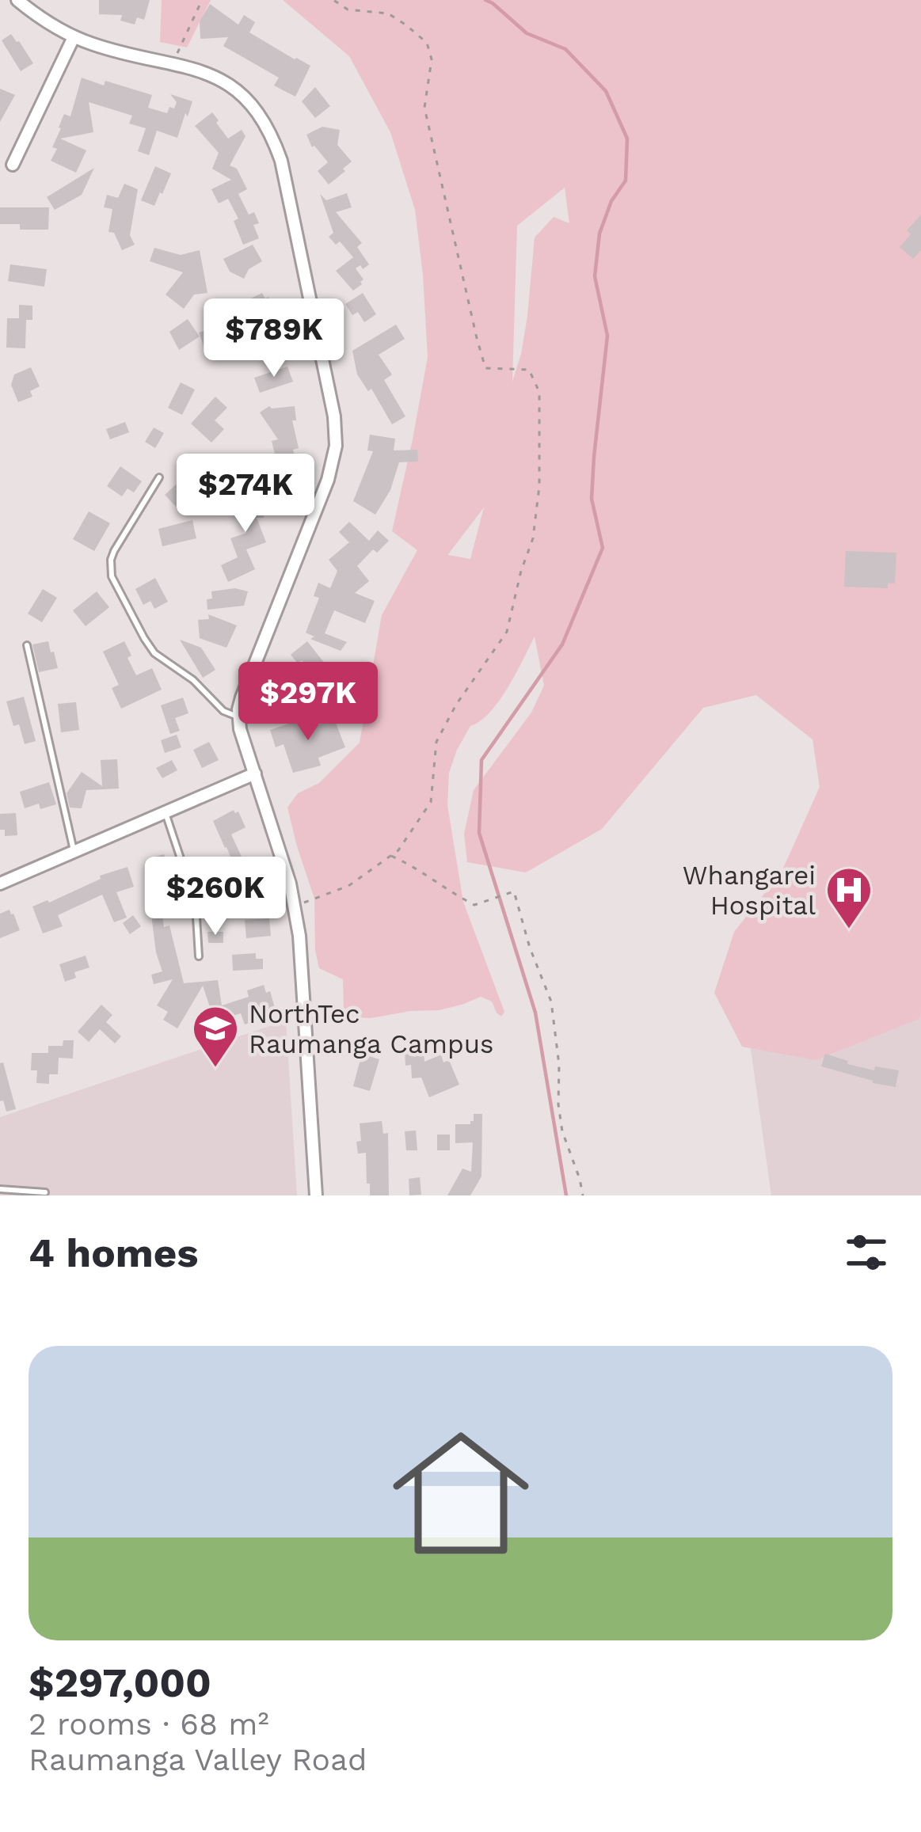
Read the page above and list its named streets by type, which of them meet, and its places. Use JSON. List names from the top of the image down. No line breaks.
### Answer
{"places":{"hospital":["Whangarei Hospital"],"school or university":["NorthTec Raumanga Campus"]},"page":{"price":["$789K","$274K","$297K","$260K"],"heading":"4 homes","list":[{"name":"$297,000","note":"2 rooms · 68 m² · Raumanga Valley Road"}]}}
